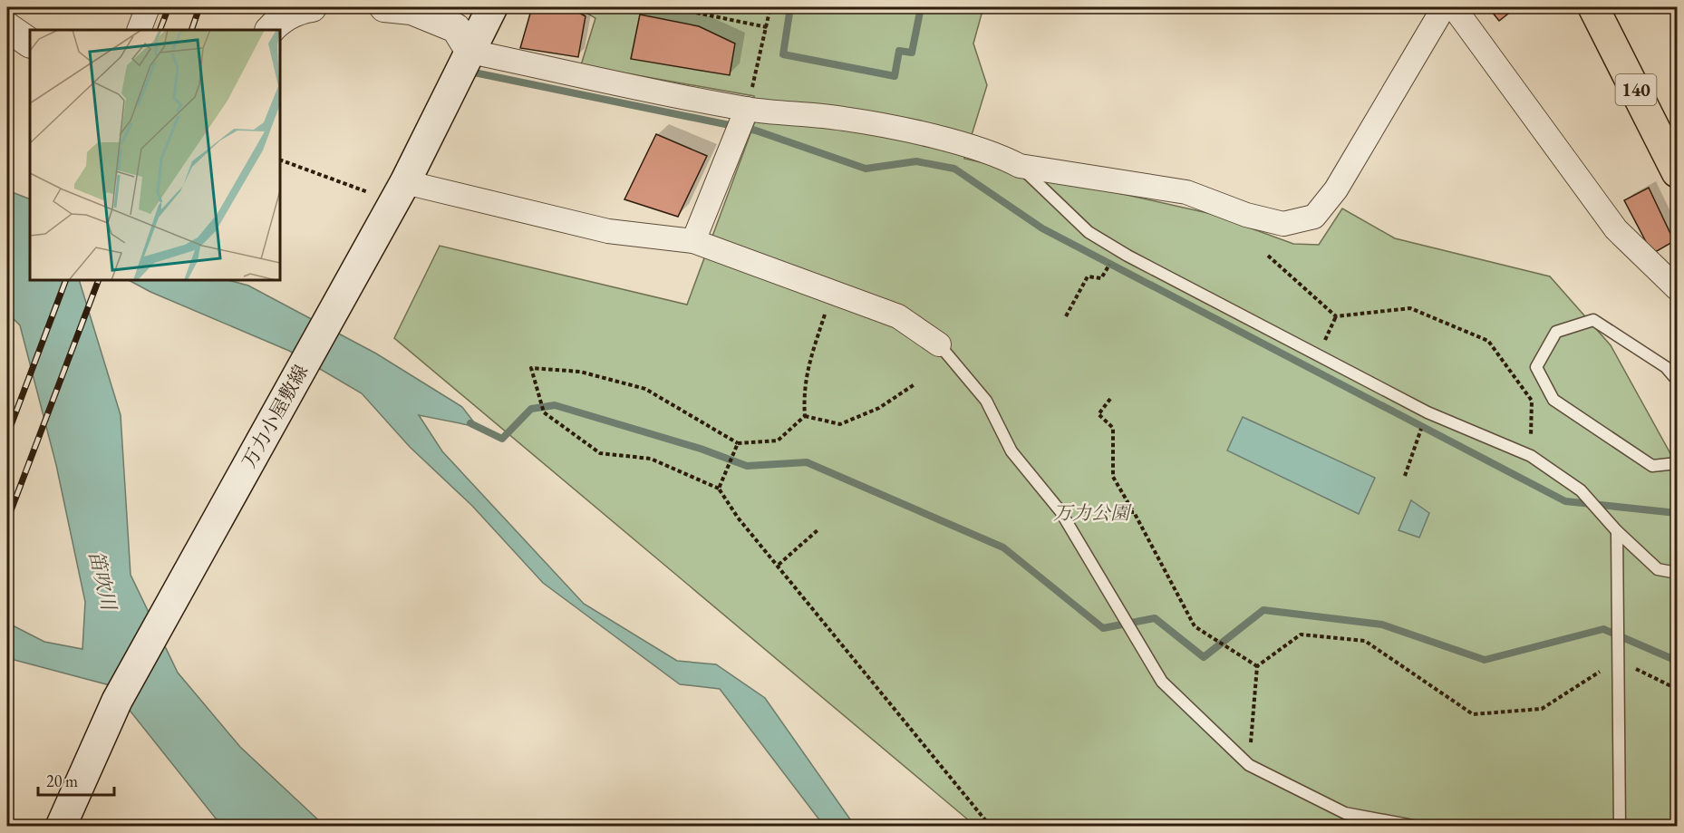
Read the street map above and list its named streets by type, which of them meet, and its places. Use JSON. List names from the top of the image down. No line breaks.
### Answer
{"streets":{"highway":["140"],"main road":["万力小屋敷線"]},"water":["笛吹川"],"parks":["万力公園"],"scale_bar":"20 m"}
